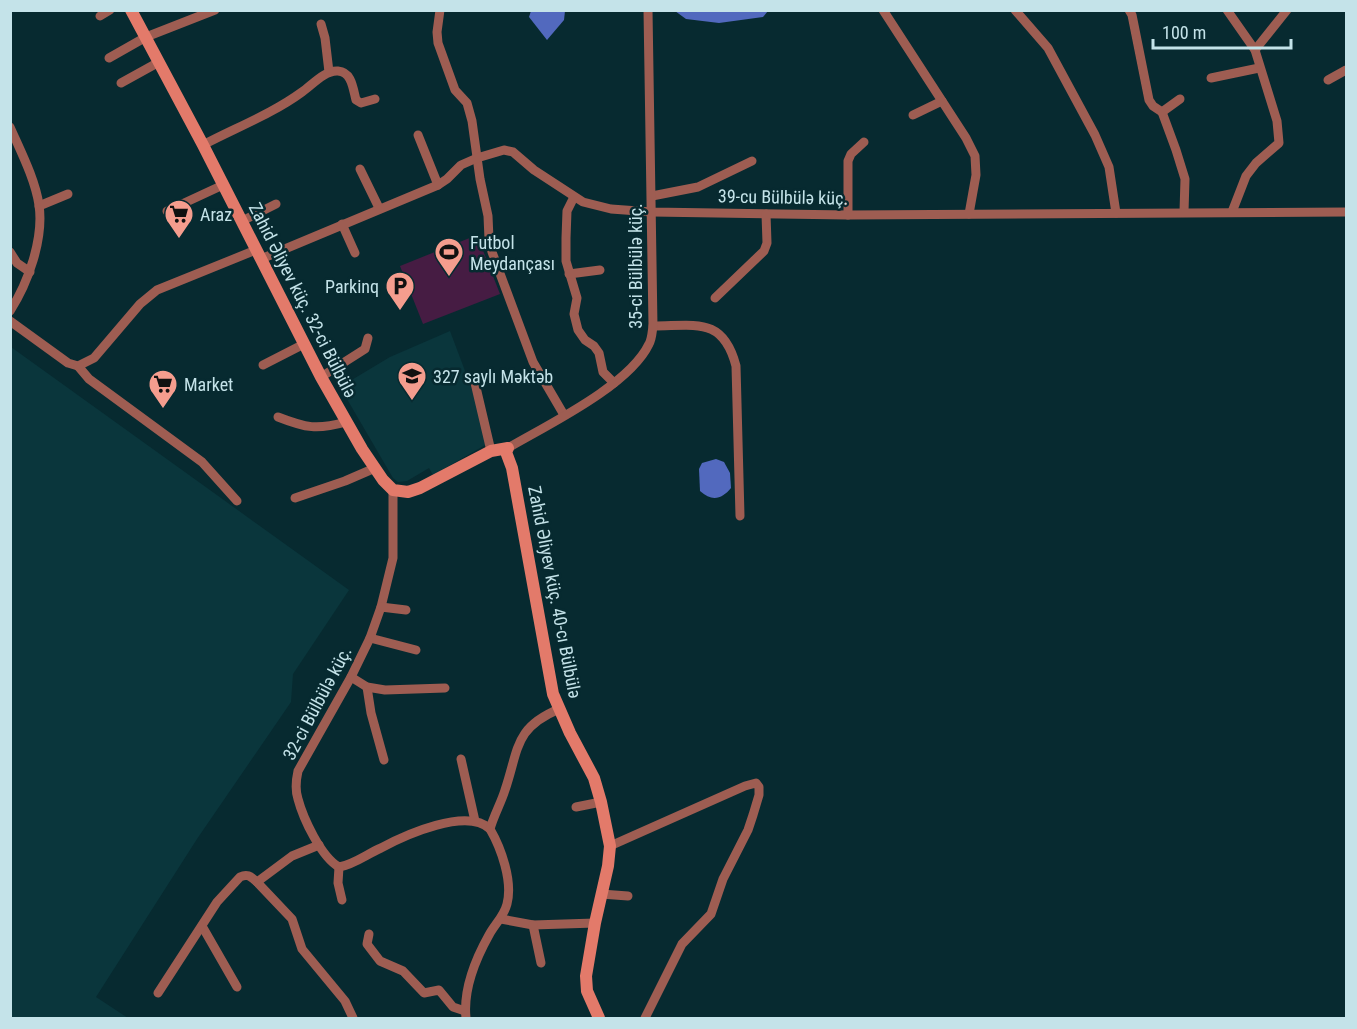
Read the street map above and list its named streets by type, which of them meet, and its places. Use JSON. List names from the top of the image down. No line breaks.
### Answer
{"streets":{"street":["39-cu Bülbülə küç.","35-ci Bülbülə küç.","Zahid Əliyev küç. 32-ci Bülbülə","Zahid Əliyev küç. 40-cı Bülbülə","32-ci Bülbülə küç."]},"crossings":[["39-cu Bülbülə küç.","35-ci Bülbülə küç."],["39-cu Bülbülə küç.","Zahid Əliyev küç. 32-ci Bülbülə"],["35-ci Bülbülə küç.","Zahid Əliyev küç. 40-cı Bülbülə"],["Zahid Əliyev küç. 32-ci Bülbülə","32-ci Bülbülə küç."]],"places":{"supermarket":["Araz","Market"],"sports":["Futbol Meydançası"],"parking":["Parkinq"],"school or university":["327 saylı Məktəb"]},"scale_bar":"100 m"}
